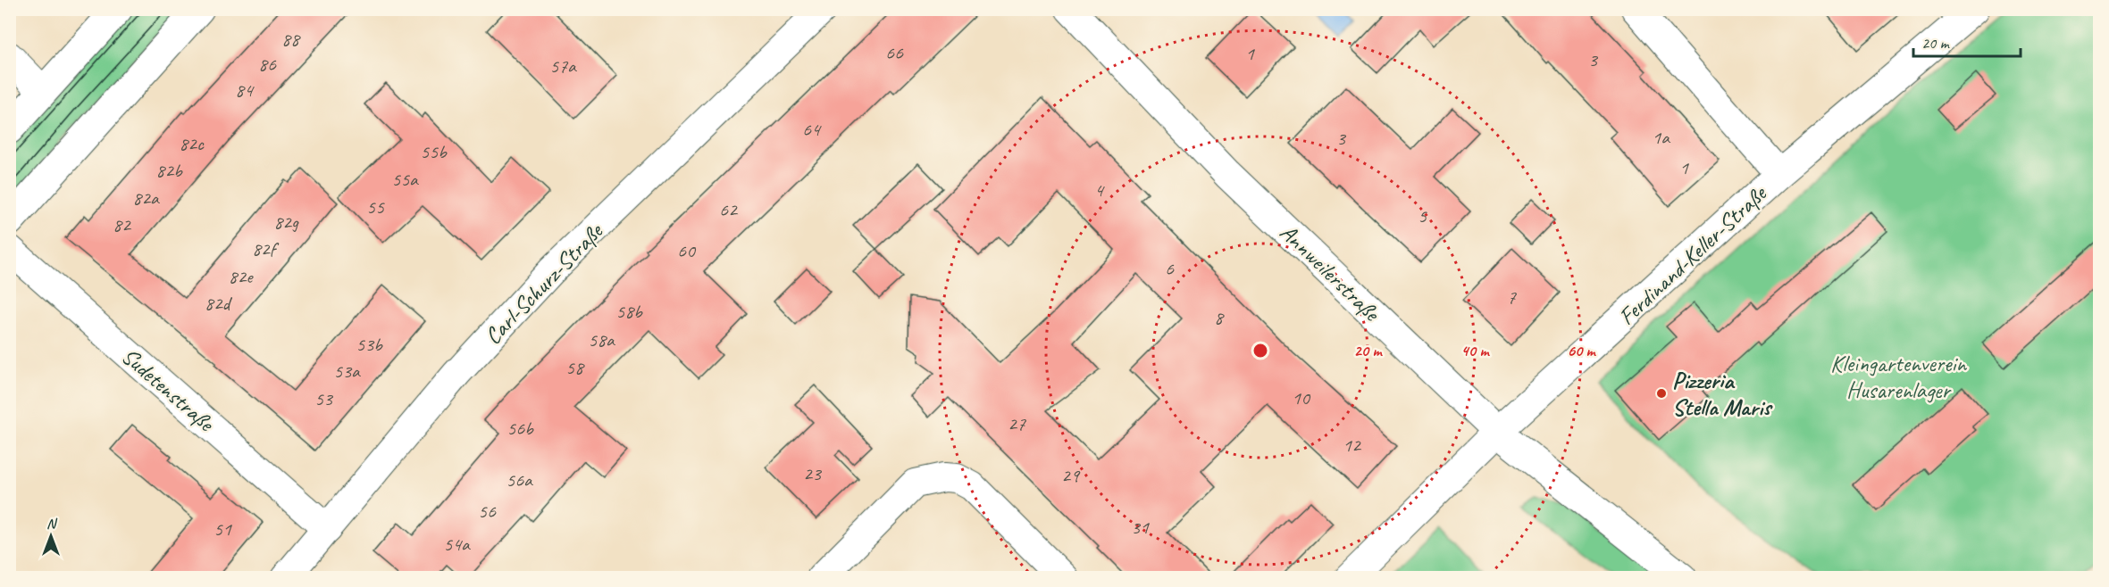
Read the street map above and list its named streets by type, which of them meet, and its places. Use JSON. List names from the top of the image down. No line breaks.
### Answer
{"streets":{"street":["Ferdinand-Keller-Straße","Annweilerstraße","Carl-Schurz-Straße","Sudetenstraße"]},"crossings":[["Ferdinand-Keller-Straße","Annweilerstraße"],["Carl-Schurz-Straße","Sudetenstraße"]],"parks":["Kleingartenverein Husarenlager"],"places":["Pizzeria Stella Maris"],"house_numbers":["88","66","1","3","86","57a","84","64","1a","3","82c","55b","1","82b","55a","4","82a","55","62","5","82g","82","82f","60","6","82e","7","82d","58b","8","58a","53b","58","53a","10","53","27","56b","12","23","29","56a","56","31","51","54a"],"scale_bar":"20 m","north":"top","rings":["20 m","40 m","60 m"]}
